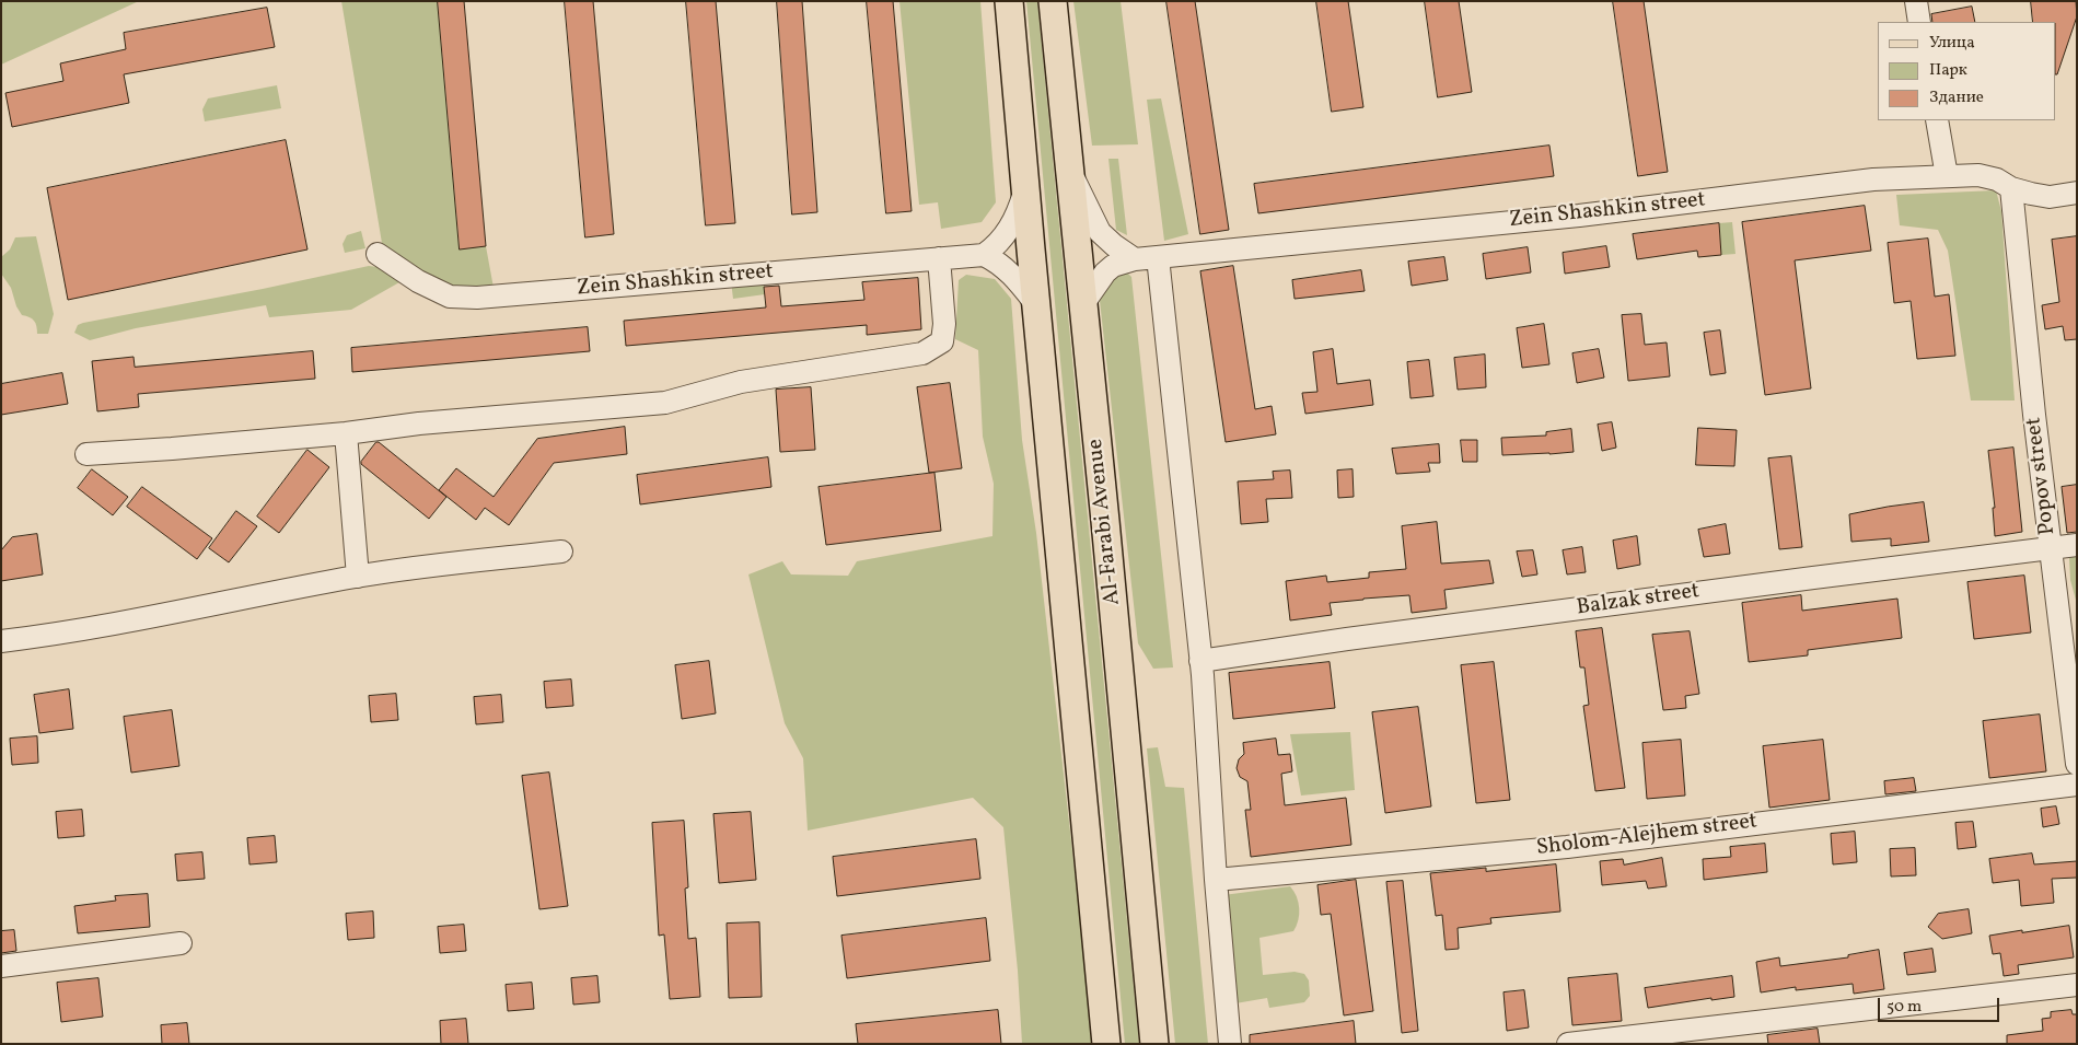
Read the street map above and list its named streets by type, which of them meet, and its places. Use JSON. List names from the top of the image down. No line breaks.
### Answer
{"streets":{"main road":["Al-Farabi Avenue"],"street":["Zein Shashkin street","Popov street","Balzak street","Sholom-Alejhem street"]},"crossings":[["Zein Shashkin street","Popov street"],["Zein Shashkin street","Al-Farabi Avenue"],["Popov street","Balzak street"]],"legend":["Улица","Парк","Здание"],"scale_bar":"50 m"}
